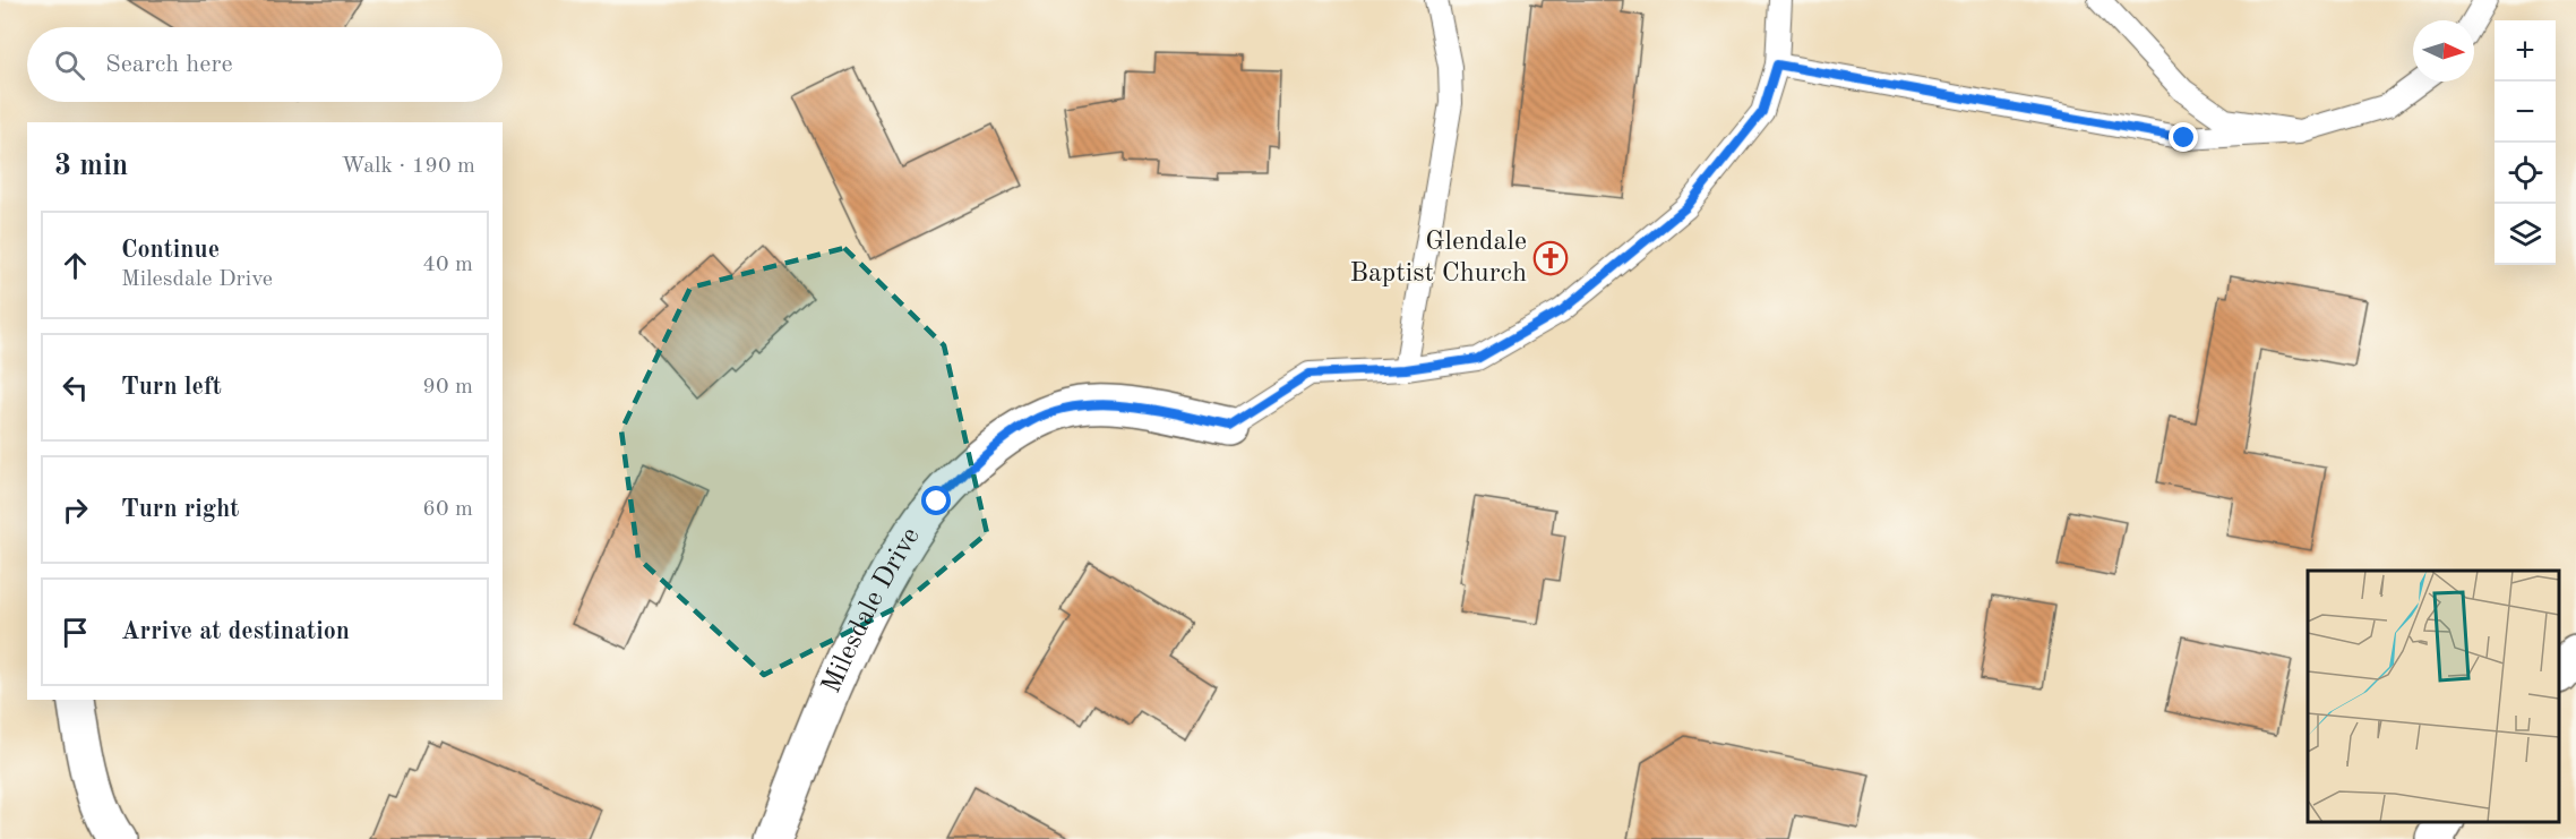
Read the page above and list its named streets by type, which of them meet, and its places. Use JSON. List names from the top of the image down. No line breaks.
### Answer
{"streets":{"street":["Milesdale Drive"]},"places":{"church":["Glendale Baptist Church"]},"north":"right","page":{"map_buttons":["+","−"],"search":"Search here","heading":["3 min","Walk · 190 m"],"list":[["Continue","Milesdale Drive","40 m"],["Turn left","90 m"],["Turn right","60 m"],"Arrive at destination"]}}
